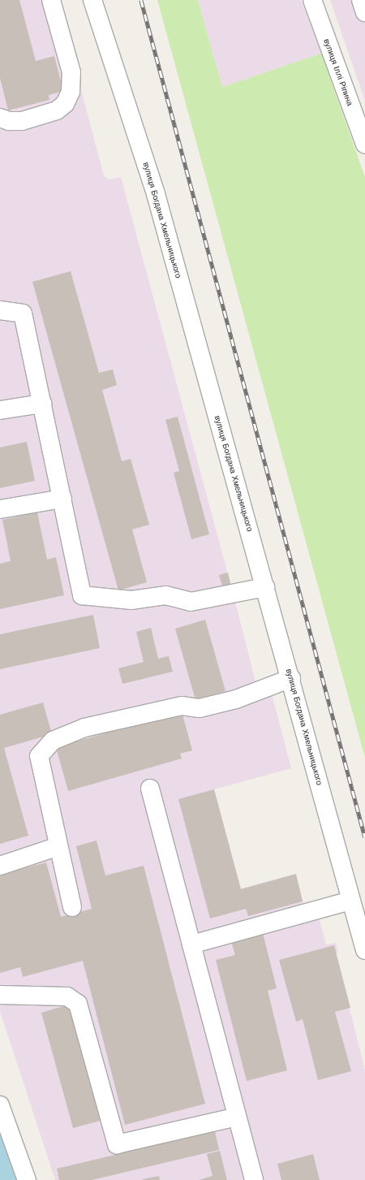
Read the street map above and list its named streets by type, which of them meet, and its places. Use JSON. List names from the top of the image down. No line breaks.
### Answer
{"streets":{"street":["вулиця Іллі Ріпина","вулиця Богдана Хмельницького"]}}
